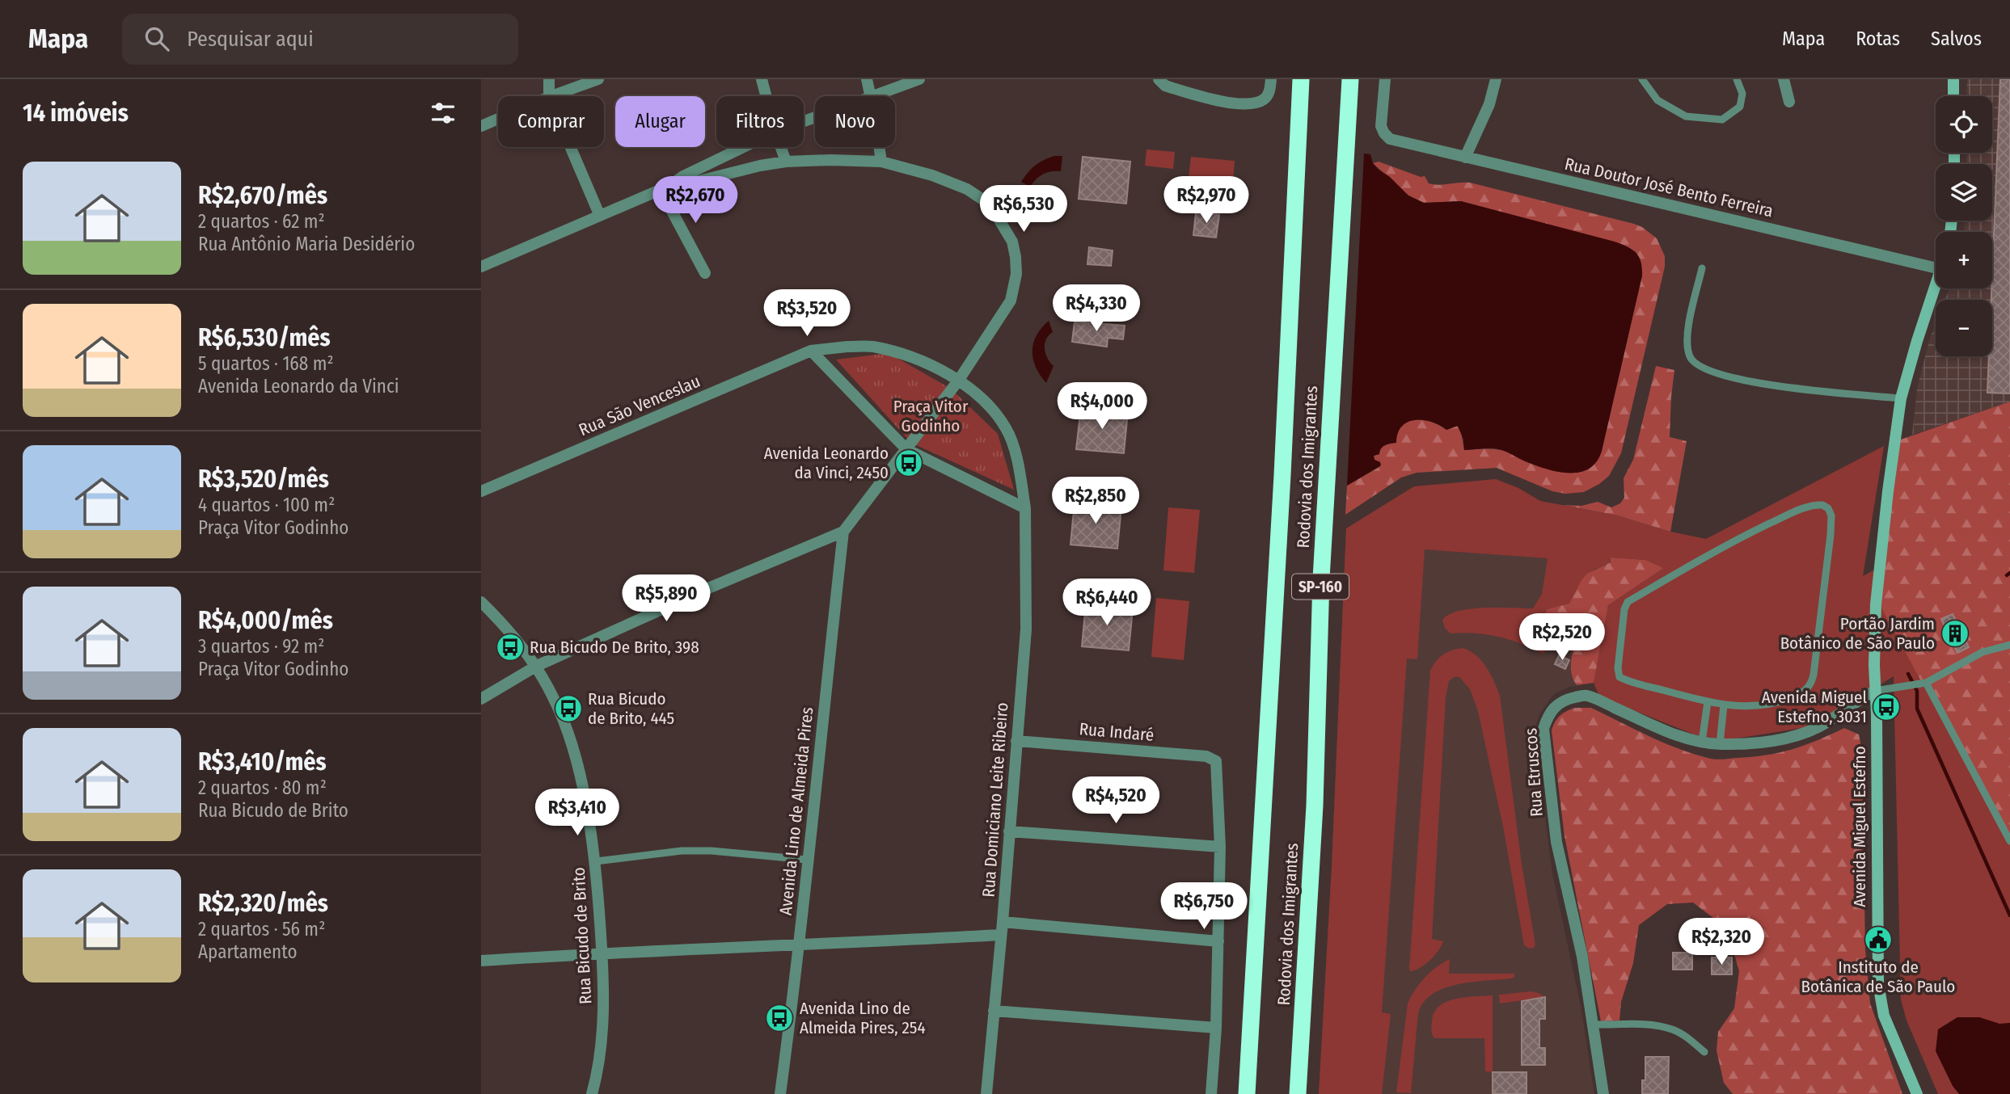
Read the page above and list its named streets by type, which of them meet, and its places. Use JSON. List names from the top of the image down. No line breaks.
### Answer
{"streets":{"highway":["Rodovia dos Imigrantes","SP-160"],"main road":["Avenida Miguel Estefno"],"street":["Rua Doutor José Bento Ferreira","Rua São Venceslau","Rua Indaré","Rua Etruscos","Rua Domiciano Leite Ribeiro","Avenida Lino de Almeida Pires","Rua Bicudo de Brito"]},"crossings":[["Rua Indaré","Rua Domiciano Leite Ribeiro"],["Rua Etruscos","Avenida Miguel Estefno"]],"parks":["Praça Vitor Godinho"],"places":{"bus stop":["Avenida Leonardo da Vinci, 2450","Rua Bicudo De Brito, 398","Avenida Miguel Estefno, 3031","Rua Bicudo de Brito, 445","Avenida Lino de Almeida Pires, 254"],"building":["Portão Jardim Botânico de São Paulo"],"public building":["Instituto de Botânica de São Paulo"]},"page":{"header":"Mapa","search":"Pesquisar aqui","nav":["Mapa","Rotas","Salvos"],"heading":"14 imóveis","map_buttons":["+","−"],"chip":["Comprar","Alugar","Filtros","Novo"],"list":[{"name":"R$2,670/mês","note":"2 quartos · 62 m² · Rua Antônio Maria Desidério"},{"name":"R$6,530/mês","note":"5 quartos · 168 m² · Avenida Leonardo da Vinci"},{"name":"R$3,520/mês","note":"4 quartos · 100 m² · Praça Vitor Godinho"},{"name":"R$4,000/mês","note":"3 quartos · 92 m² · Praça Vitor Godinho"},{"name":"R$3,410/mês","note":"2 quartos · 80 m² · Rua Bicudo de Brito"},{"name":"R$2,320/mês","note":"2 quartos · 56 m² · Apartamento"}],"price":["R$2,670","R$2,970","R$6,530","R$4,330","R$3,520","R$4,000","R$2,850","R$5,890","R$6,440","R$2,520","R$4,520","R$3,410","R$6,750","R$2,320"]}}
